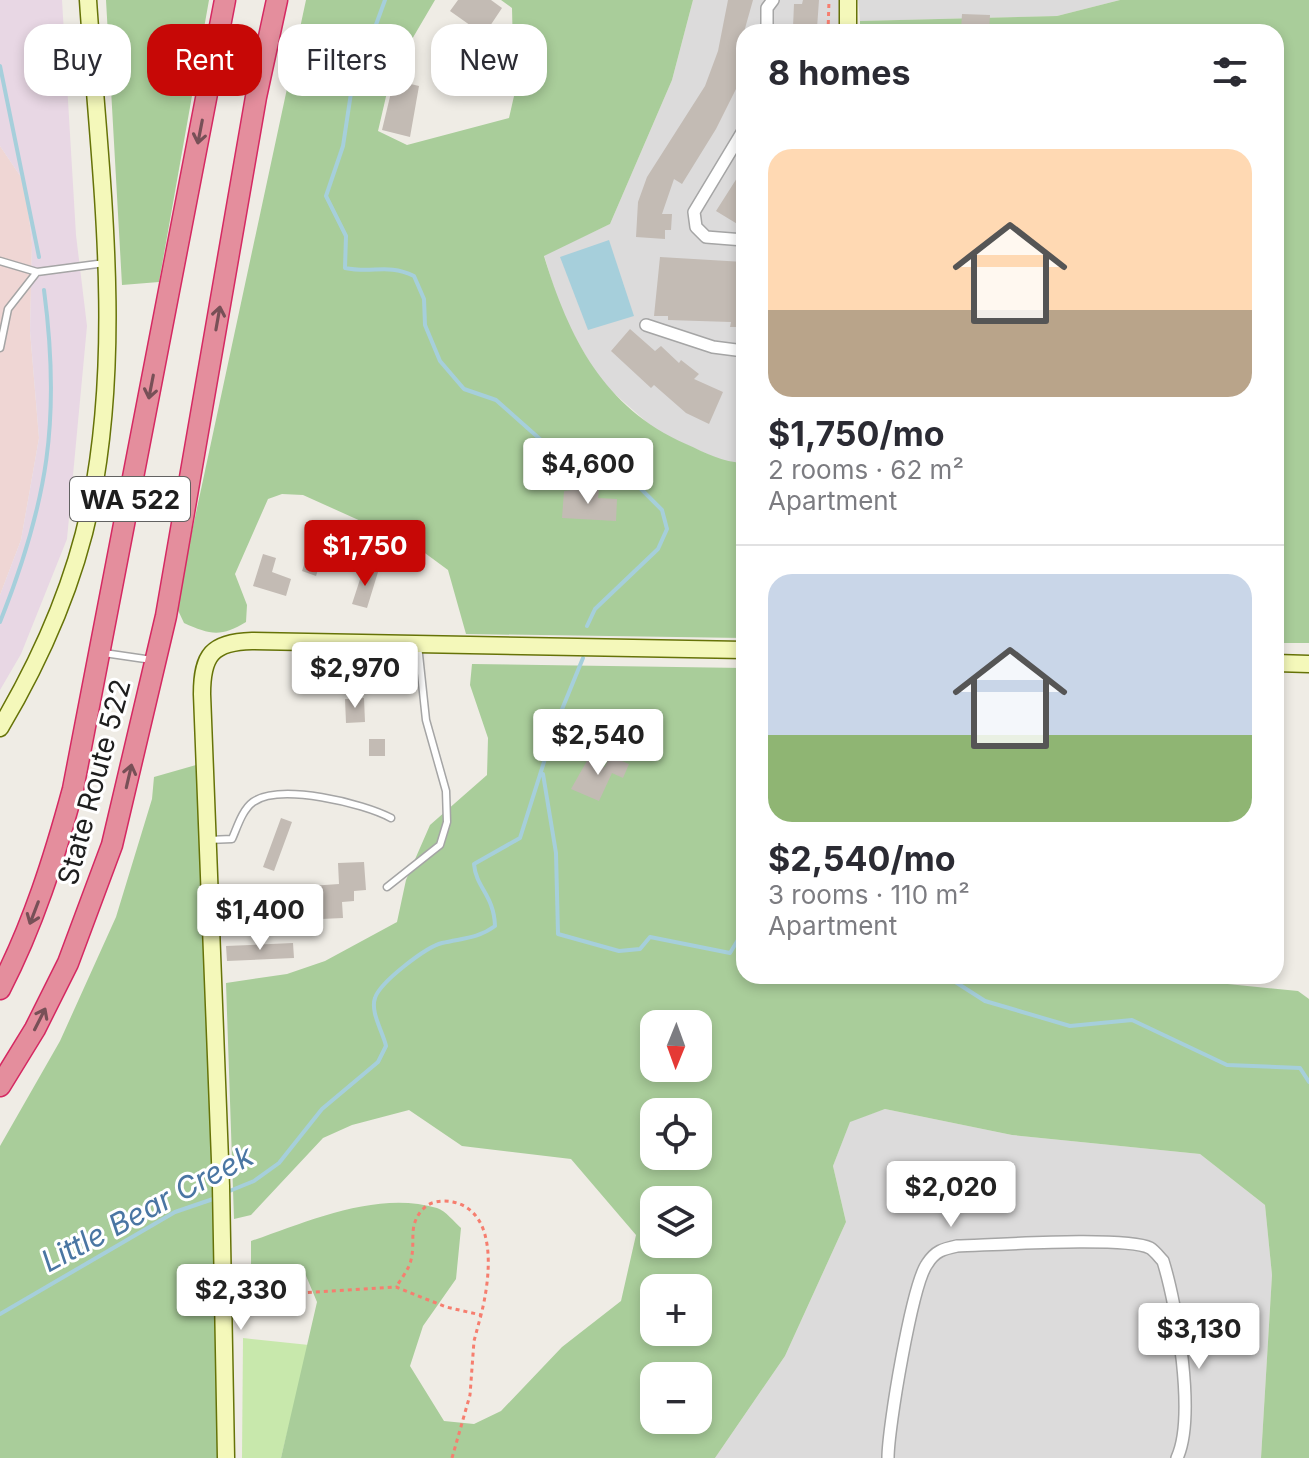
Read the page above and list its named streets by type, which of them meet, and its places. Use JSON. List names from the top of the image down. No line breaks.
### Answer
{"streets":{"highway":["WA 522","State Route 522"]},"water":["Little Bear Creek"],"north":"bottom","page":{"chip":["Buy","Rent","Filters","New"],"heading":"8 homes","list":[{"name":"$1,750/mo","note":"2 rooms · 62 m² · Apartment"},{"name":"$2,540/mo","note":"3 rooms · 110 m² · Apartment"}],"price":["$4,600","$1,750","$2,970","$2,540","$1,400","$2,020","$2,330","$3,130"],"map_buttons":["+","−"]}}
